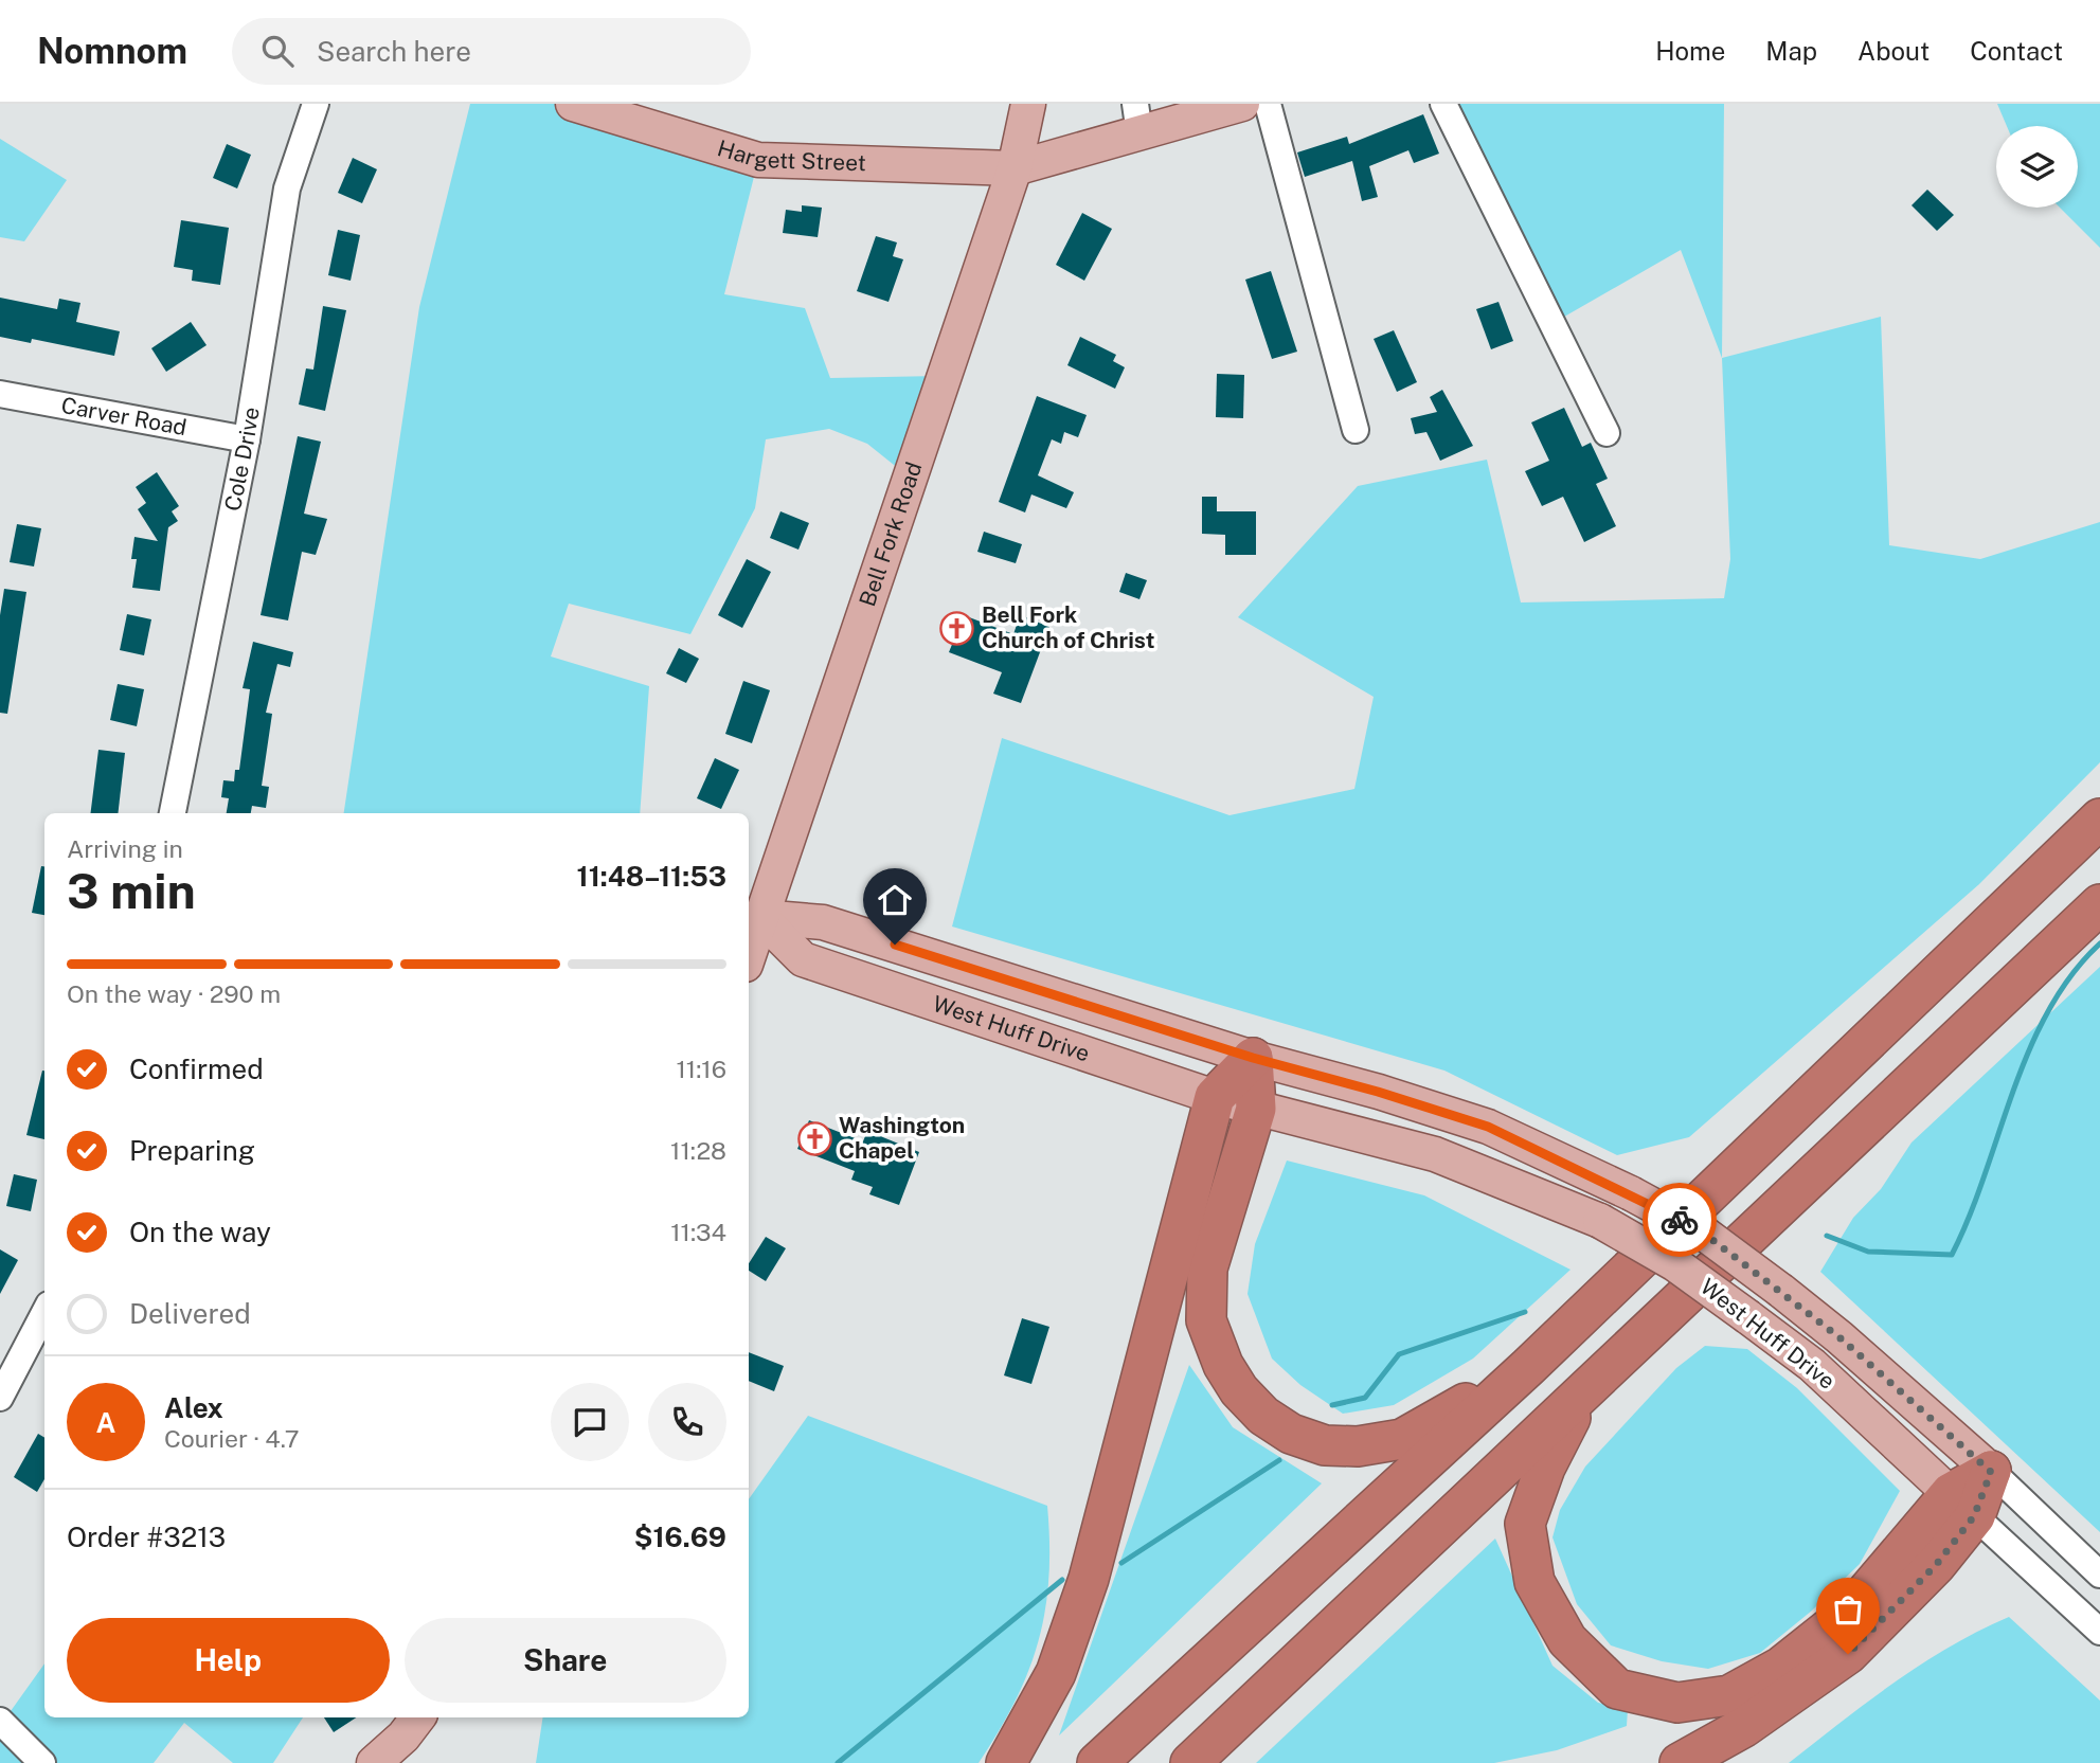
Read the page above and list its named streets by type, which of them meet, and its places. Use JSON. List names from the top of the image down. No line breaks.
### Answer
{"streets":{"main road":["Hargett Street","Bell Fork Road","West Huff Drive"],"street":["Carver Road","Cole Drive"]},"crossings":[["Hargett Street","Bell Fork Road"],["Carver Road","Cole Drive"],["Bell Fork Road","West Huff Drive"]],"places":{"church":["Bell Fork Church of Christ","Washington Chapel"]},"page":{"header":"Nomnom","search":"Search here","nav":["Home","Map","About","Contact"],"heading":["3 min","Arriving in","11:48–11:53"],"panel":["Alex","Courier · 4.7","Order #3213","$16.69"],"bar":"On the way · 290 m","list":[["Confirmed","11:16"],["Preparing","11:28"],["On the way","11:34"],"Delivered"],"round":"A","buttons":["Help","Share"]}}
